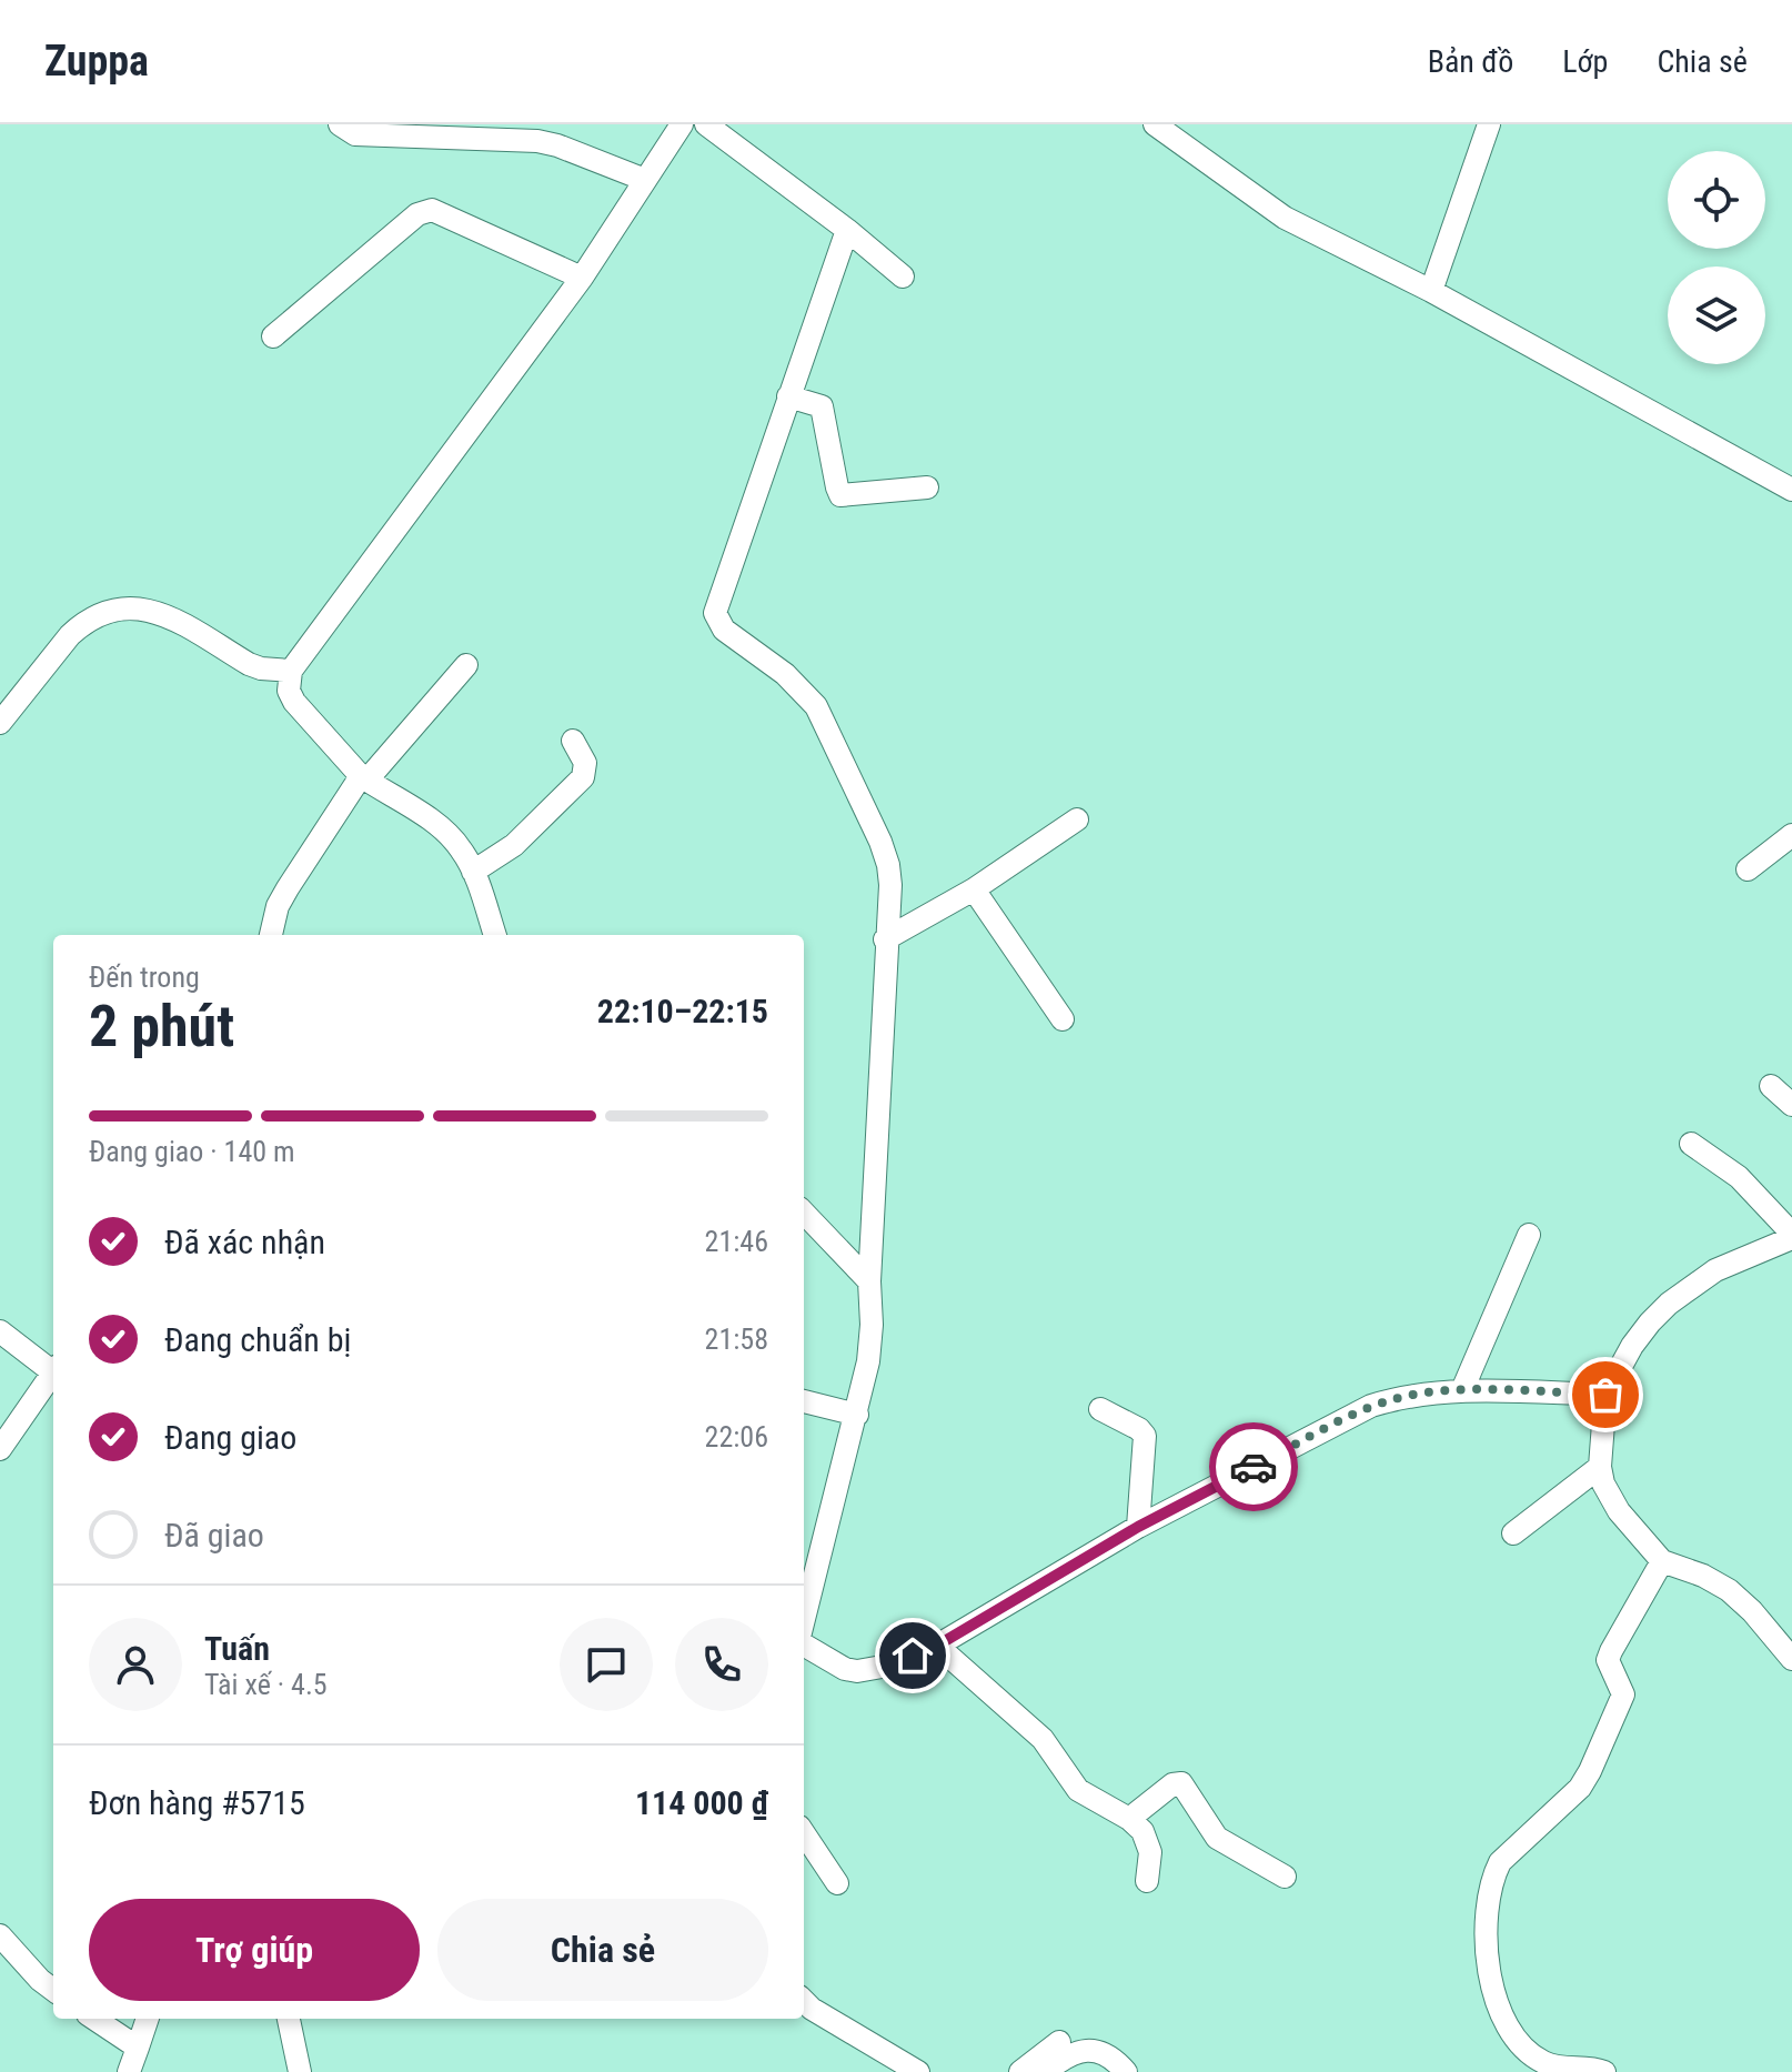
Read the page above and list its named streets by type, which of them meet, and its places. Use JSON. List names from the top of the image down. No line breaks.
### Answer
{"page":{"header":"Zuppa","nav":["Bản đồ","Lớp","Chia sẻ"],"heading":["2 phút","Đến trong","22:10–22:15"],"panel":["Tuấn","Tài xế · 4.5","Đơn hàng #5715","114 000 ₫"],"bar":"Đang giao · 140 m","list":[["Đã xác nhận","21:46"],["Đang chuẩn bị","21:58"],["Đang giao","22:06"],"Đã giao"],"buttons":["Trợ giúp","Chia sẻ"]}}
